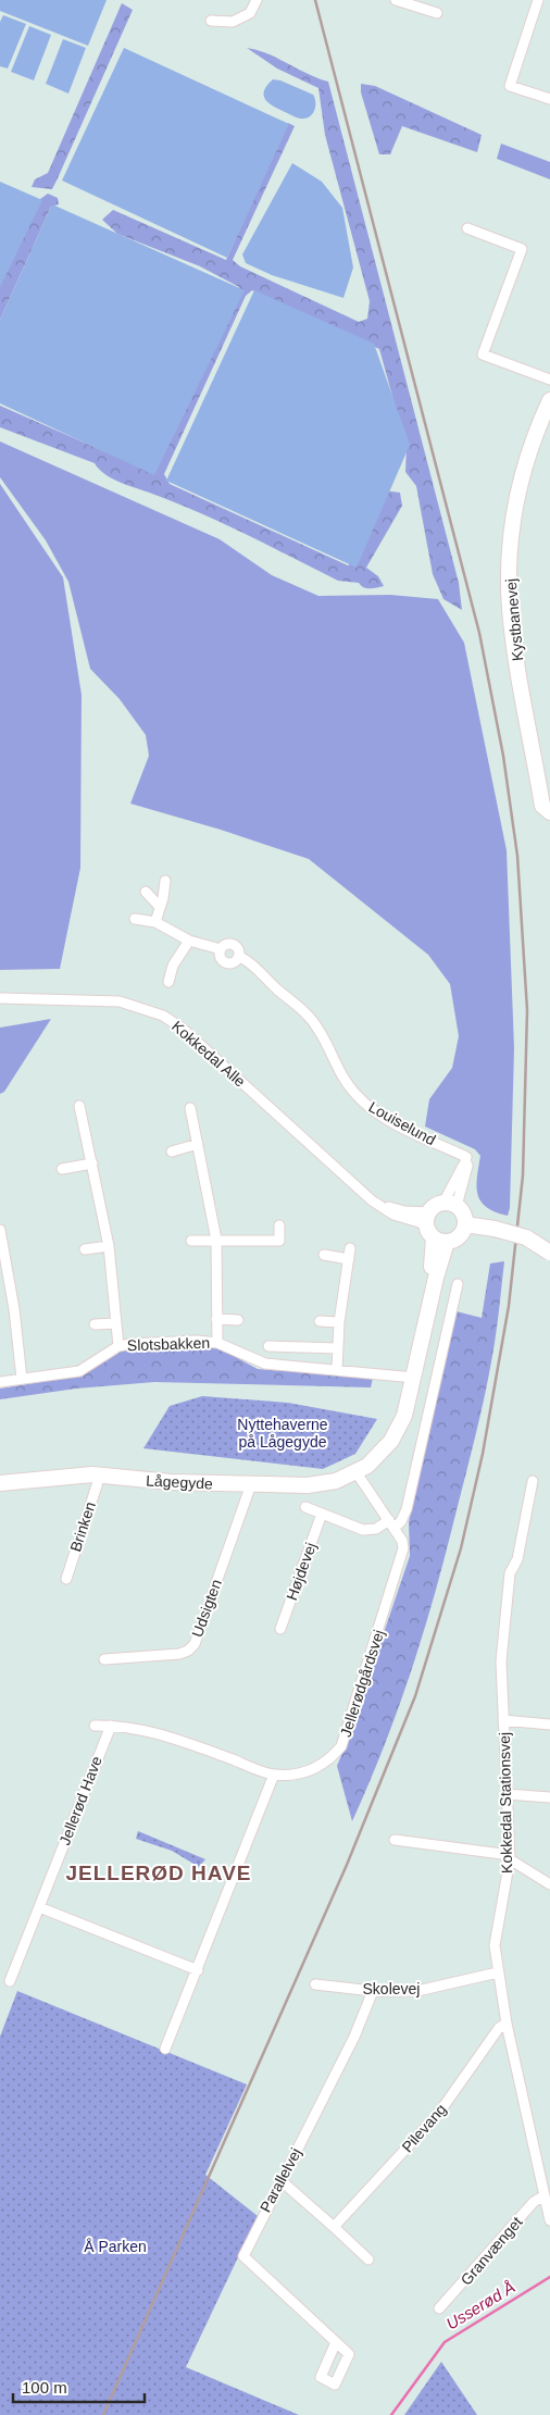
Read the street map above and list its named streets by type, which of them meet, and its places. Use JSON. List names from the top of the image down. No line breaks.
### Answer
{"streets":{"street":["Kystbanevej","Kokkedal Alle","Louiselund","Slotsbakken","Lågegyde","Brinken","Højdevej","Udsigten","Jellerødgårdsvej","Jellerød Have","Kokkedal Stationsvej","Skolevej","Pilevang","Parallelvej","Granvænget"]},"crossings":[["Kokkedal Alle","Louiselund"],["Kokkedal Alle","Lågegyde"],["Louiselund","Lågegyde"],["Slotsbakken","Lågegyde"],["Lågegyde","Brinken"],["Lågegyde","Udsigten"],["Lågegyde","Jellerødgårdsvej"],["Jellerødgårdsvej","Jellerød Have"],["Kokkedal Stationsvej","Skolevej"],["Kokkedal Stationsvej","Pilevang"],["Kokkedal Stationsvej","Granvænget"],["Skolevej","Parallelvej"]],"districts":["JELLERØD HAVE"],"water":["Usserød Å"],"parks":["Nyttehaverne på Lågegyde","Å Parken"],"scale_bar":"100 m"}
